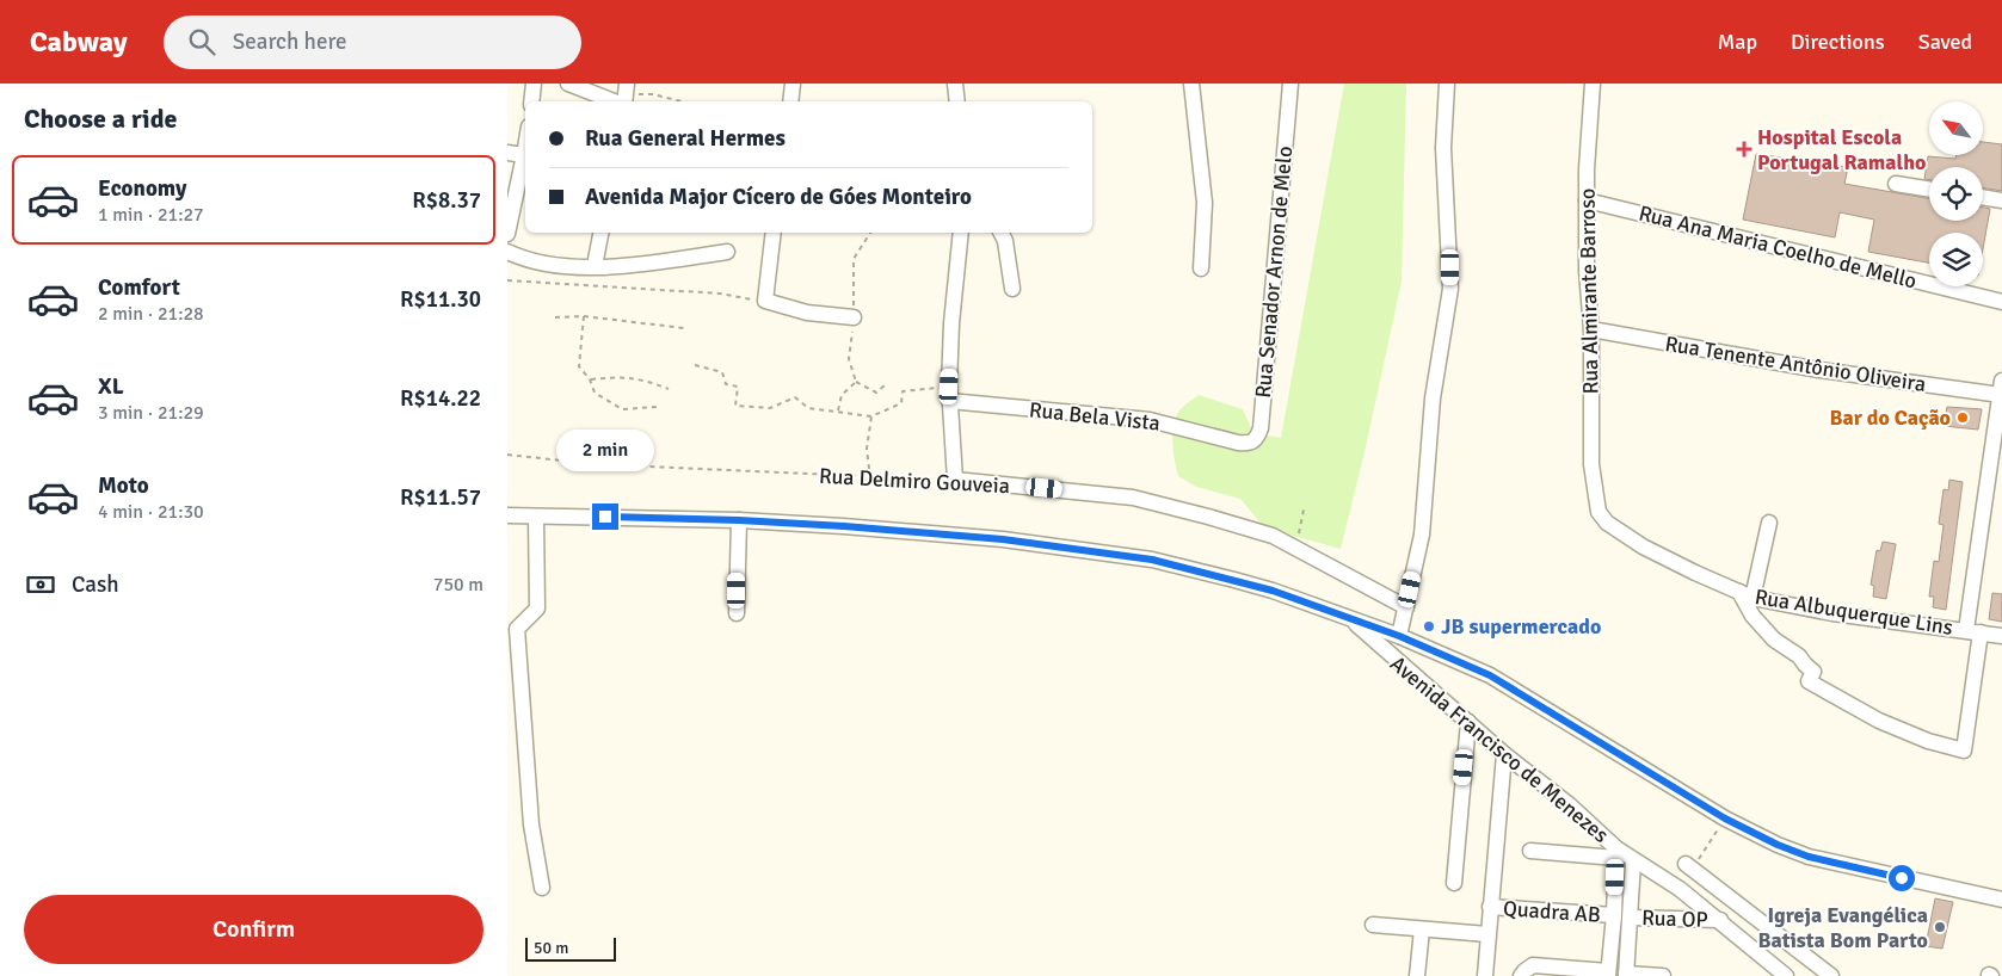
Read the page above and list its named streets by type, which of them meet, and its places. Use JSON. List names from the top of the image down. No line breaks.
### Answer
{"streets":{"street":["Rua Ana Maria Coelho de Mello","Rua Senador Arnon de Melo","Rua Almirante Barroso","Rua Tenente Antônio Oliveira","Rua Bela Vista","Rua Delmiro Gouveia","Rua Albuquerque Lins","Avenida Francisco de Menezes","Quadra AB","Rua OP"]},"crossings":[["Rua Ana Maria Coelho de Mello","Rua Almirante Barroso"],["Rua Senador Arnon de Melo","Rua Bela Vista"],["Rua Almirante Barroso","Rua Tenente Antônio Oliveira"],["Rua Almirante Barroso","Rua Albuquerque Lins"],["Rua Delmiro Gouveia","Avenida Francisco de Menezes"],["Avenida Francisco de Menezes","Rua OP"]],"places":{"health":["Hospital Escola Portugal Ramalho"],"other":["Bar do Cação","JB supermercado","Igreja Evangélica Batista Bom Parto"]},"scale_bar":"50 m","north":"top left","page":{"header":"Cabway","search":"Search here","nav":["Map","Directions","Saved"],"heading":"Choose a ride","banner":["Rua General Hermes","Avenida Major Cícero de Góes Monteiro"],"list":[{"name":"Economy","note":"1 min · 21:27","value":"R$8.37"},{"name":"Comfort","note":"2 min · 21:28","value":"R$11.30"},{"name":"XL","note":"3 min · 21:29","value":"R$14.22"},{"name":"Moto","note":"4 min · 21:30","value":"R$11.57"}],"bubble":"2 min","pay":["Cash","750 m"],"buttons":"Confirm","scale":"50 m"}}
